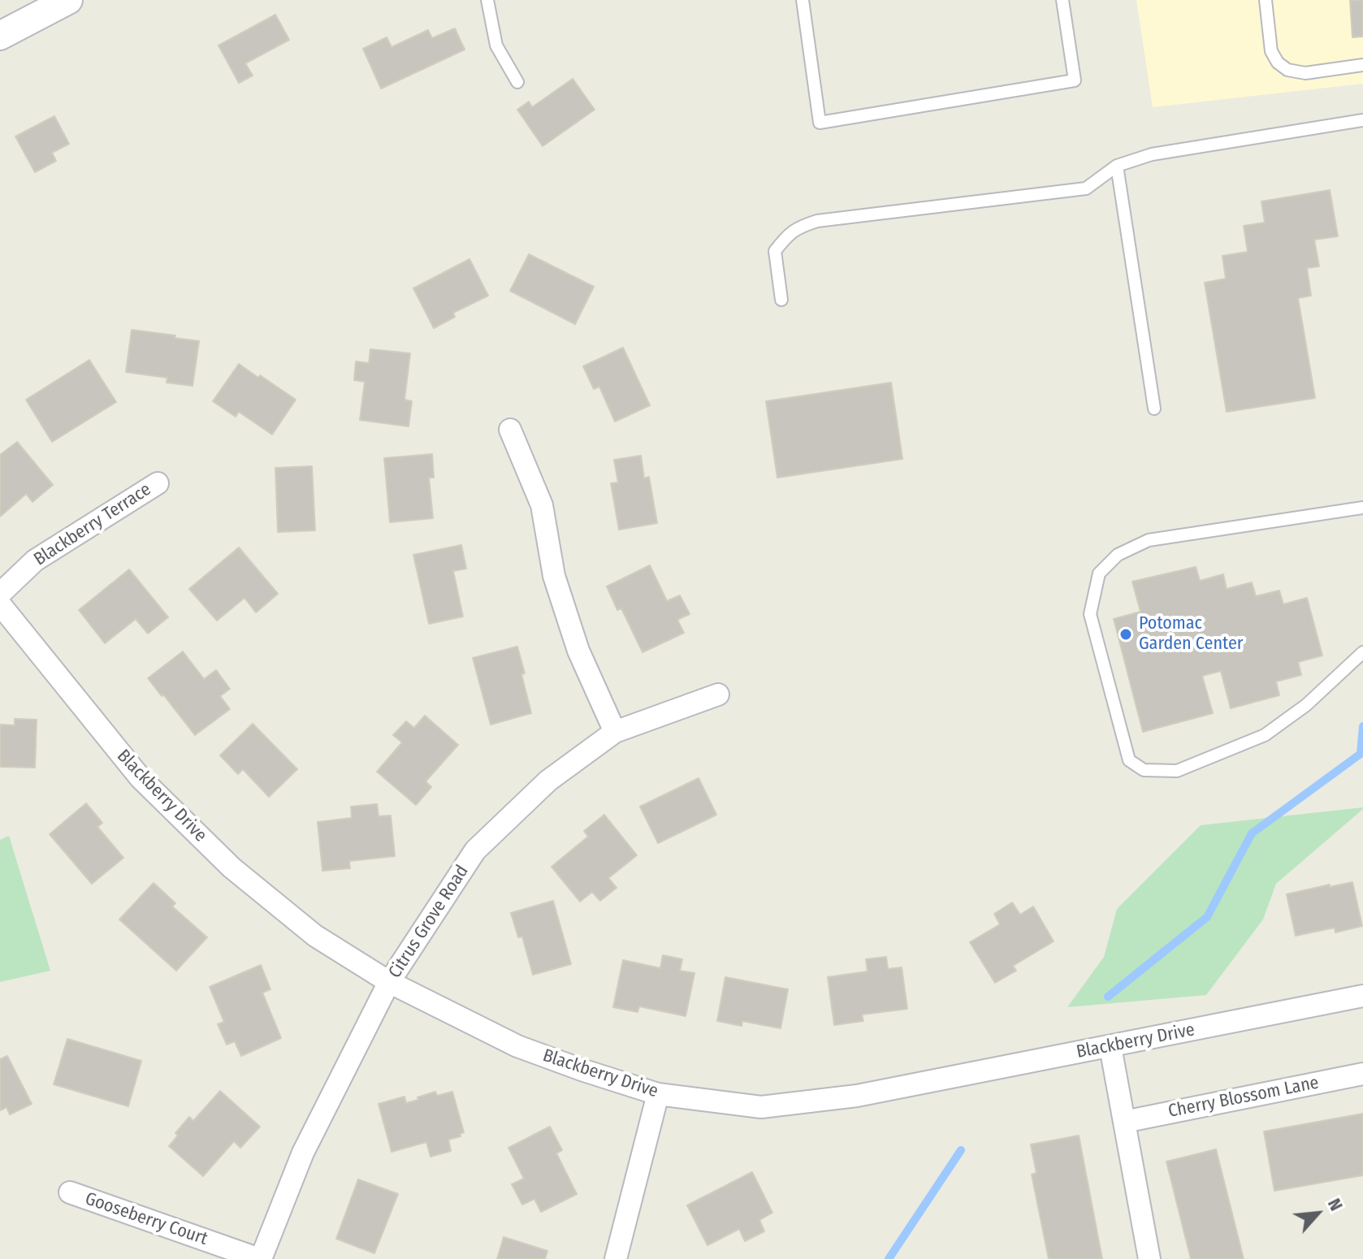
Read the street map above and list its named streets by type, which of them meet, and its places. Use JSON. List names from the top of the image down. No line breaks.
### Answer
{"streets":{"street":["Blackberry Terrace","Blackberry Drive","Citrus Grove Road","Cherry Blossom Lane","Gooseberry Court"]},"crossings":[["Blackberry Drive","Citrus Grove Road"],["Citrus Grove Road","Gooseberry Court"]],"places":["Potomac Garden Center"],"north":"top right"}
